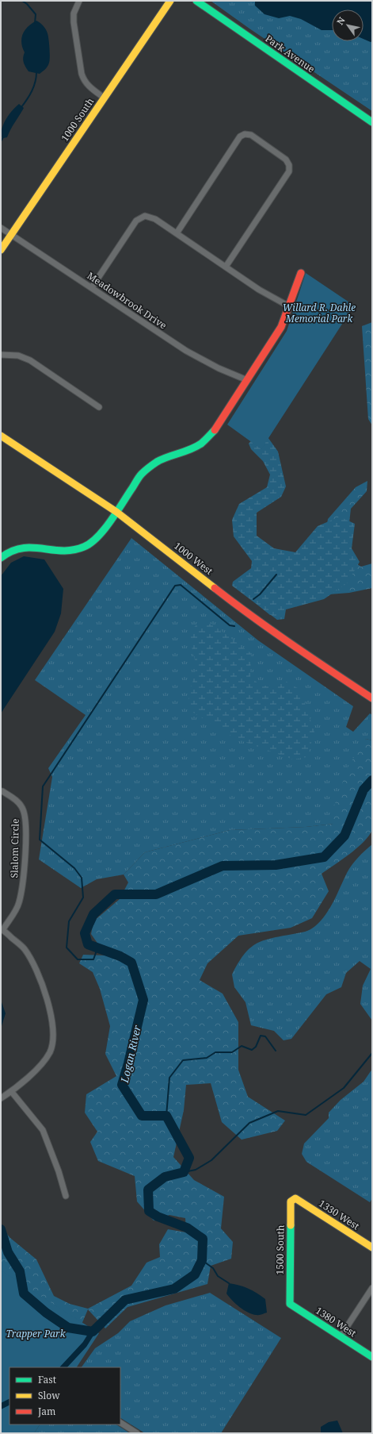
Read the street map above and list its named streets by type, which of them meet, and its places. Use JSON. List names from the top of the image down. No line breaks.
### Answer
{"streets":{"street":["Park Avenue","1000 South","Meadowbrook Drive","1000 West","Slalom Circle","1330 West","1500 South","1380 West"]},"crossings":[["1000 South","Meadowbrook Drive"],["1330 West","1500 South"],["1500 South","1380 West"]],"water":["Logan River"],"parks":["Willard R. Dahle Memorial Park","Trapper Park"],"legend":["Fast","Slow","Jam"],"north":"top left"}
